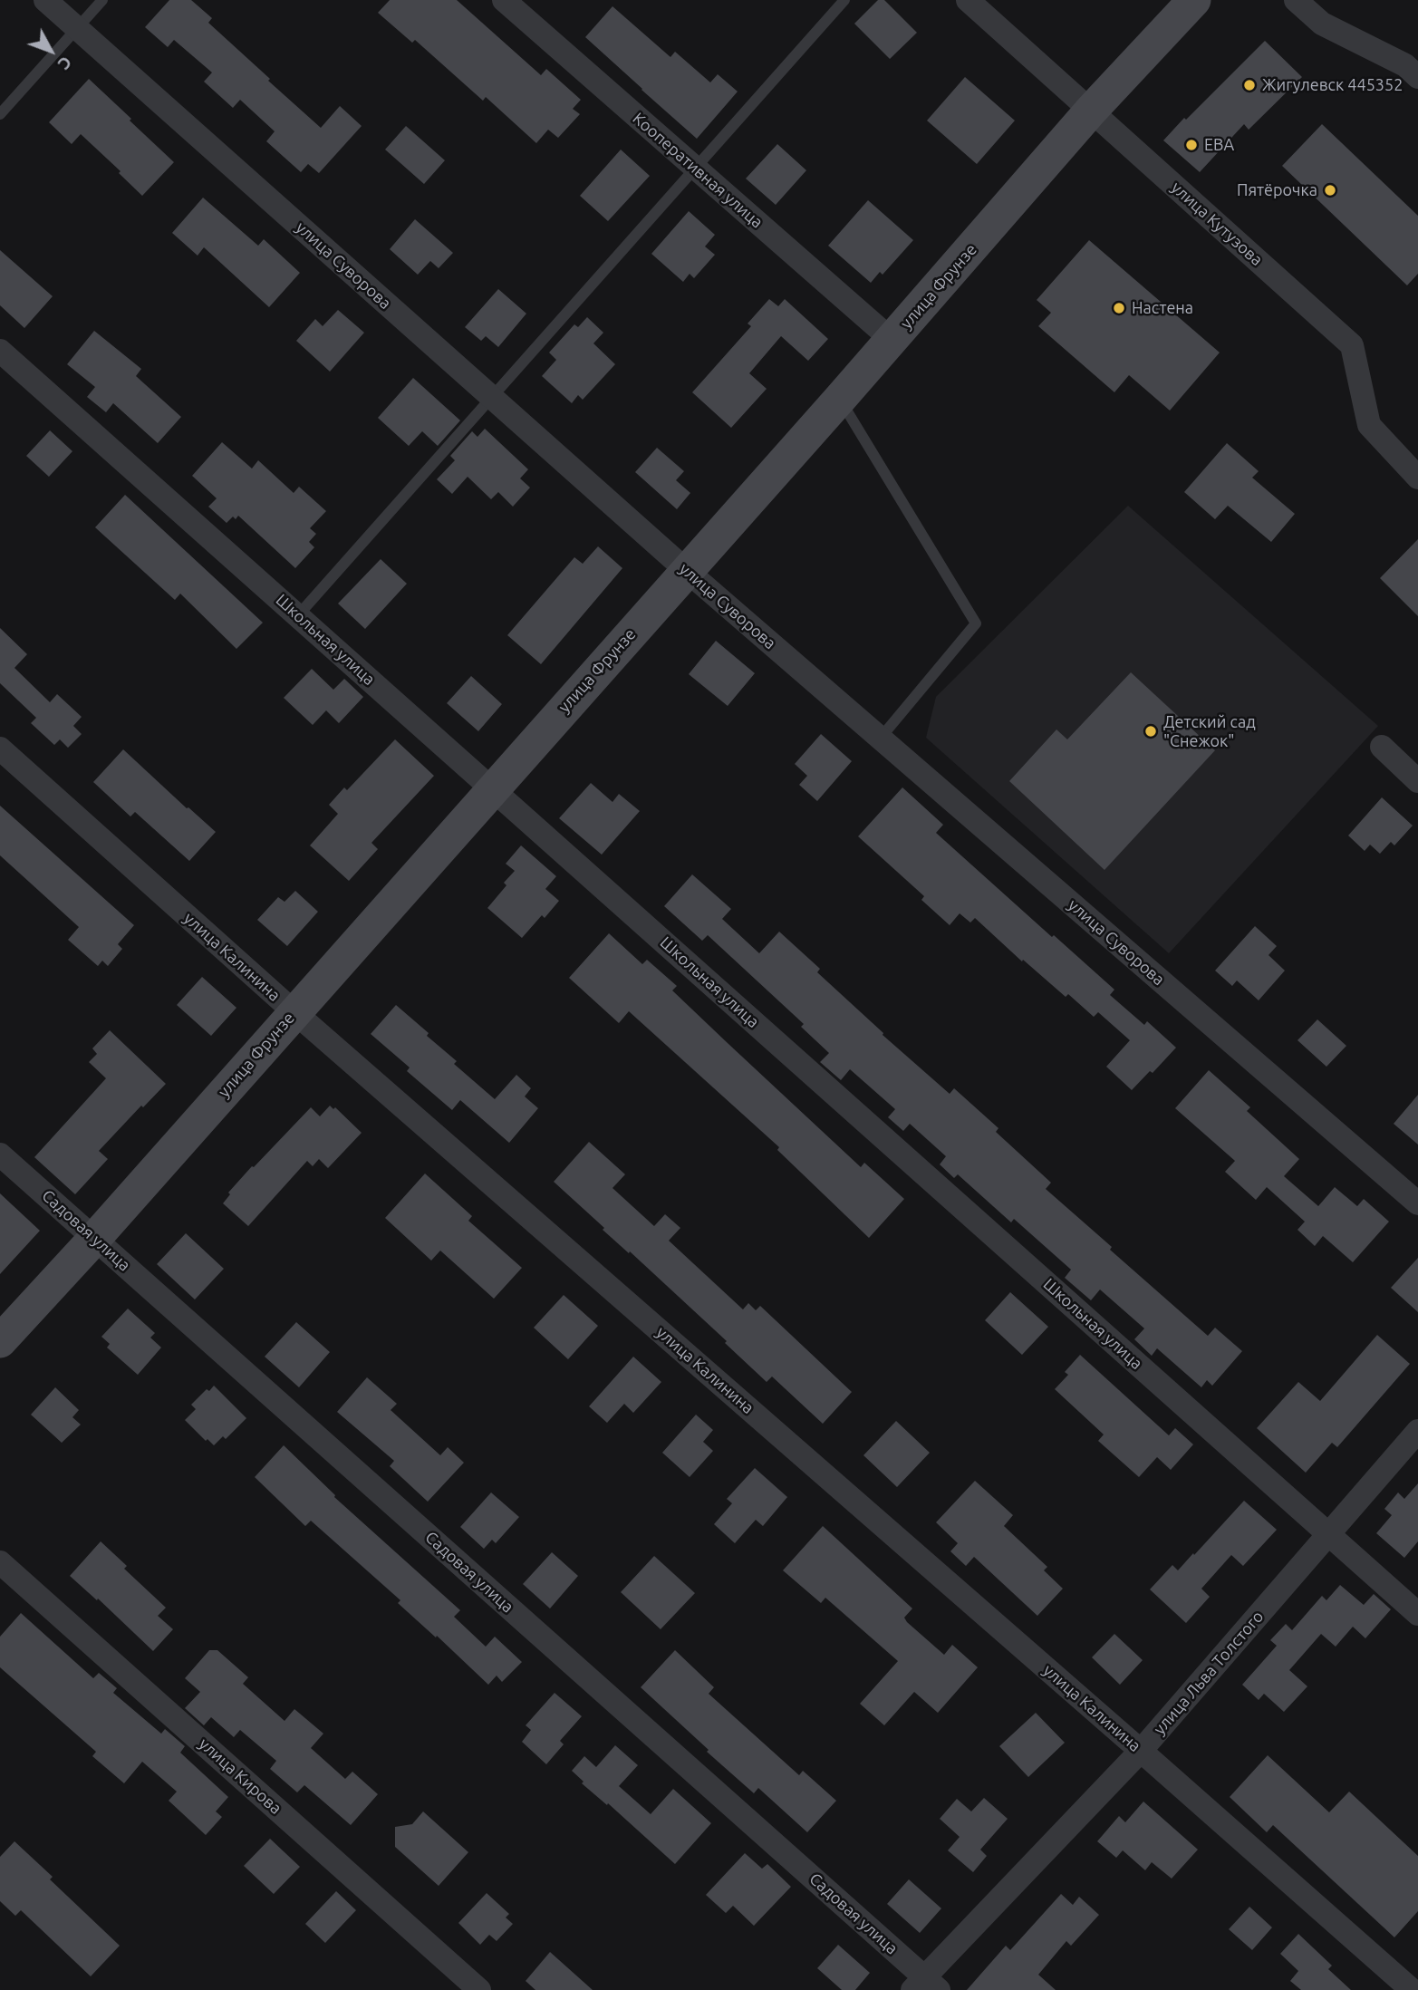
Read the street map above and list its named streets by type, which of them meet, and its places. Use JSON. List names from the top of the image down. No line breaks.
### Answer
{"streets":{"street":["Кооперативная улица","улица Кутузова","улица Суворова","улица Фрунзе","Школьная улица","улица Калинина","Садовая улица","улица Льва Толстого","улица Кирова"]},"crossings":[["Кооперативная улица","улица Фрунзе"],["улица Кутузова","улица Фрунзе"],["улица Суворова","улица Фрунзе"],["улица Фрунзе","Школьная улица"],["улица Фрунзе","улица Калинина"],["улица Фрунзе","Садовая улица"],["Школьная улица","улица Льва Толстого"],["улица Калинина","улица Льва Толстого"],["Садовая улица","улица Льва Толстого"]],"places":["Жигулевск 445352","ЕВА","Пятёрочка","Настена","Детский сад \"Снежок\""],"north":"bottom right"}
